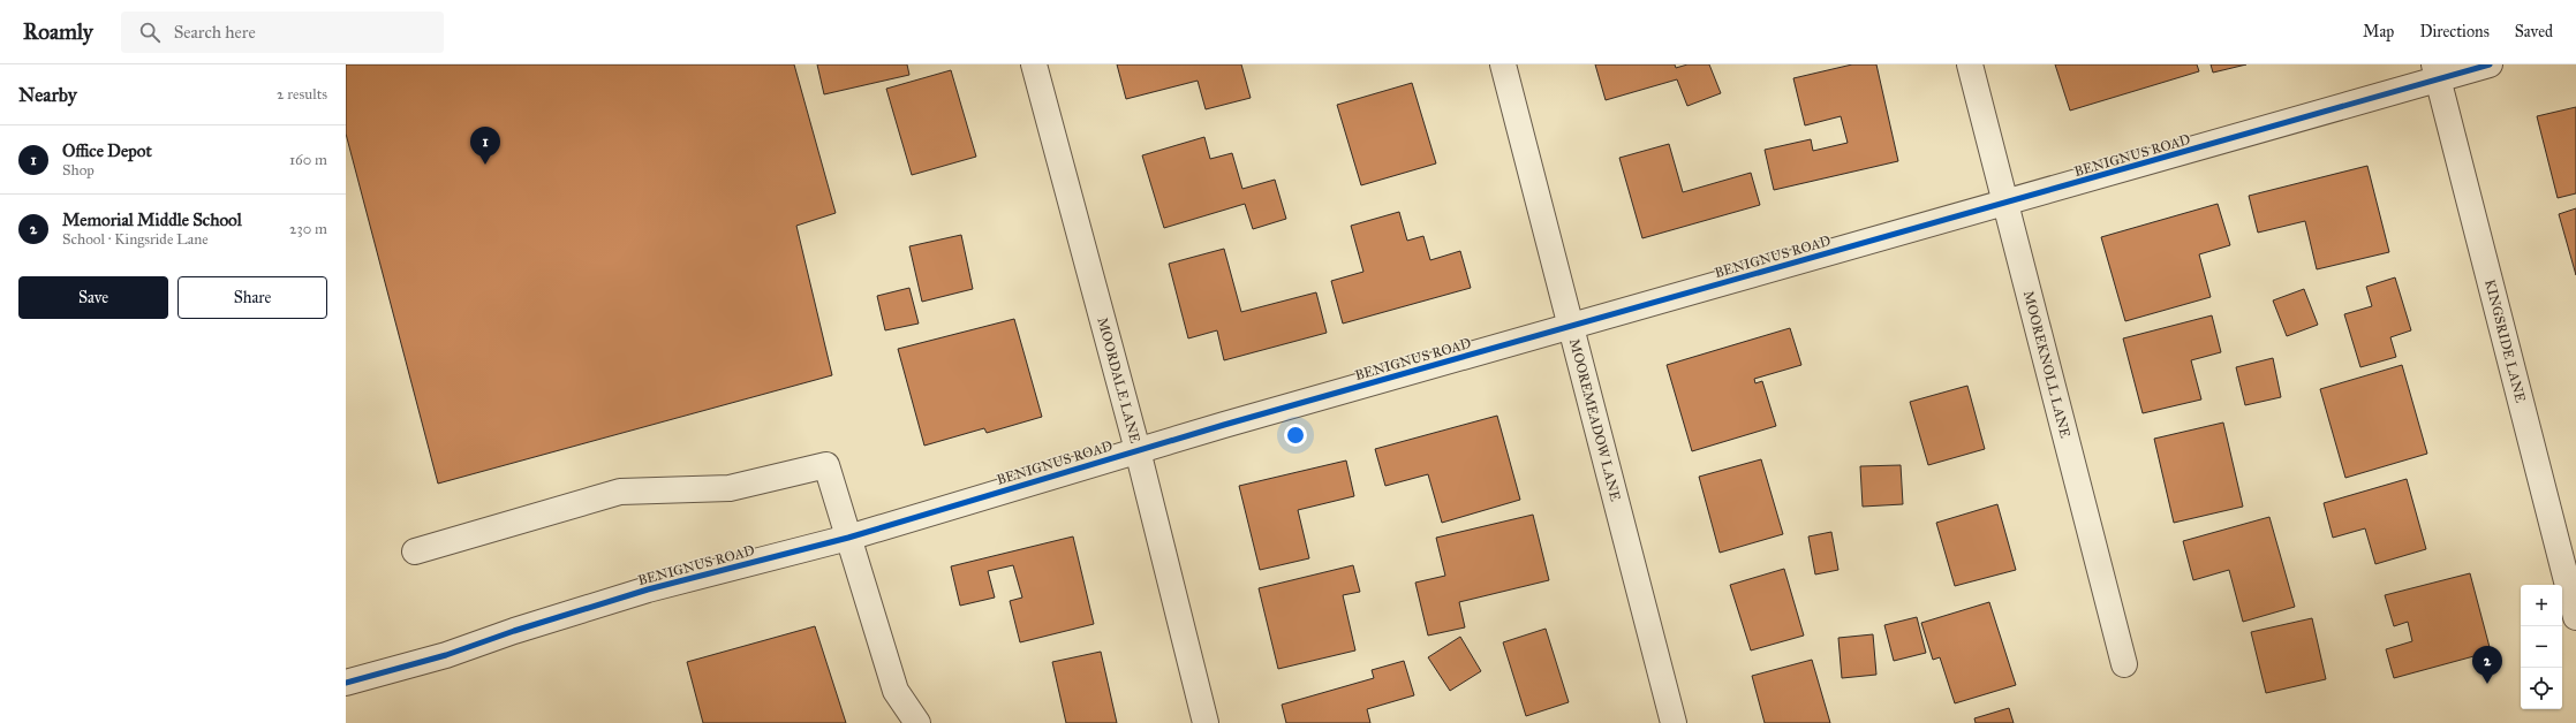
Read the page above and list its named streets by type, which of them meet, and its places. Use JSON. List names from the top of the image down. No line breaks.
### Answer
{"streets":{"street":["BENIGNUS ROAD","KINGSRIDE LANE","MOOREKNOLL LANE","MOORDALE LANE","MOOREMEADOW LANE"]},"crossings":[["BENIGNUS ROAD","KINGSRIDE LANE"],["BENIGNUS ROAD","MOOREKNOLL LANE"],["BENIGNUS ROAD","MOORDALE LANE"],["BENIGNUS ROAD","MOOREMEADOW LANE"]],"page":{"header":"Roamly","search":"Search here","nav":["Map","Directions","Saved"],"heading":["Nearby","2 results"],"list":[{"mark":"1","name":"Office Depot","note":"Shop","value":"160 m"},{"mark":"2","name":"Memorial Middle School","note":"School · Kingsride Lane","value":"230 m"}],"pins":["1","2"],"buttons":["Save","Share"],"map_buttons":["+","−"]}}
